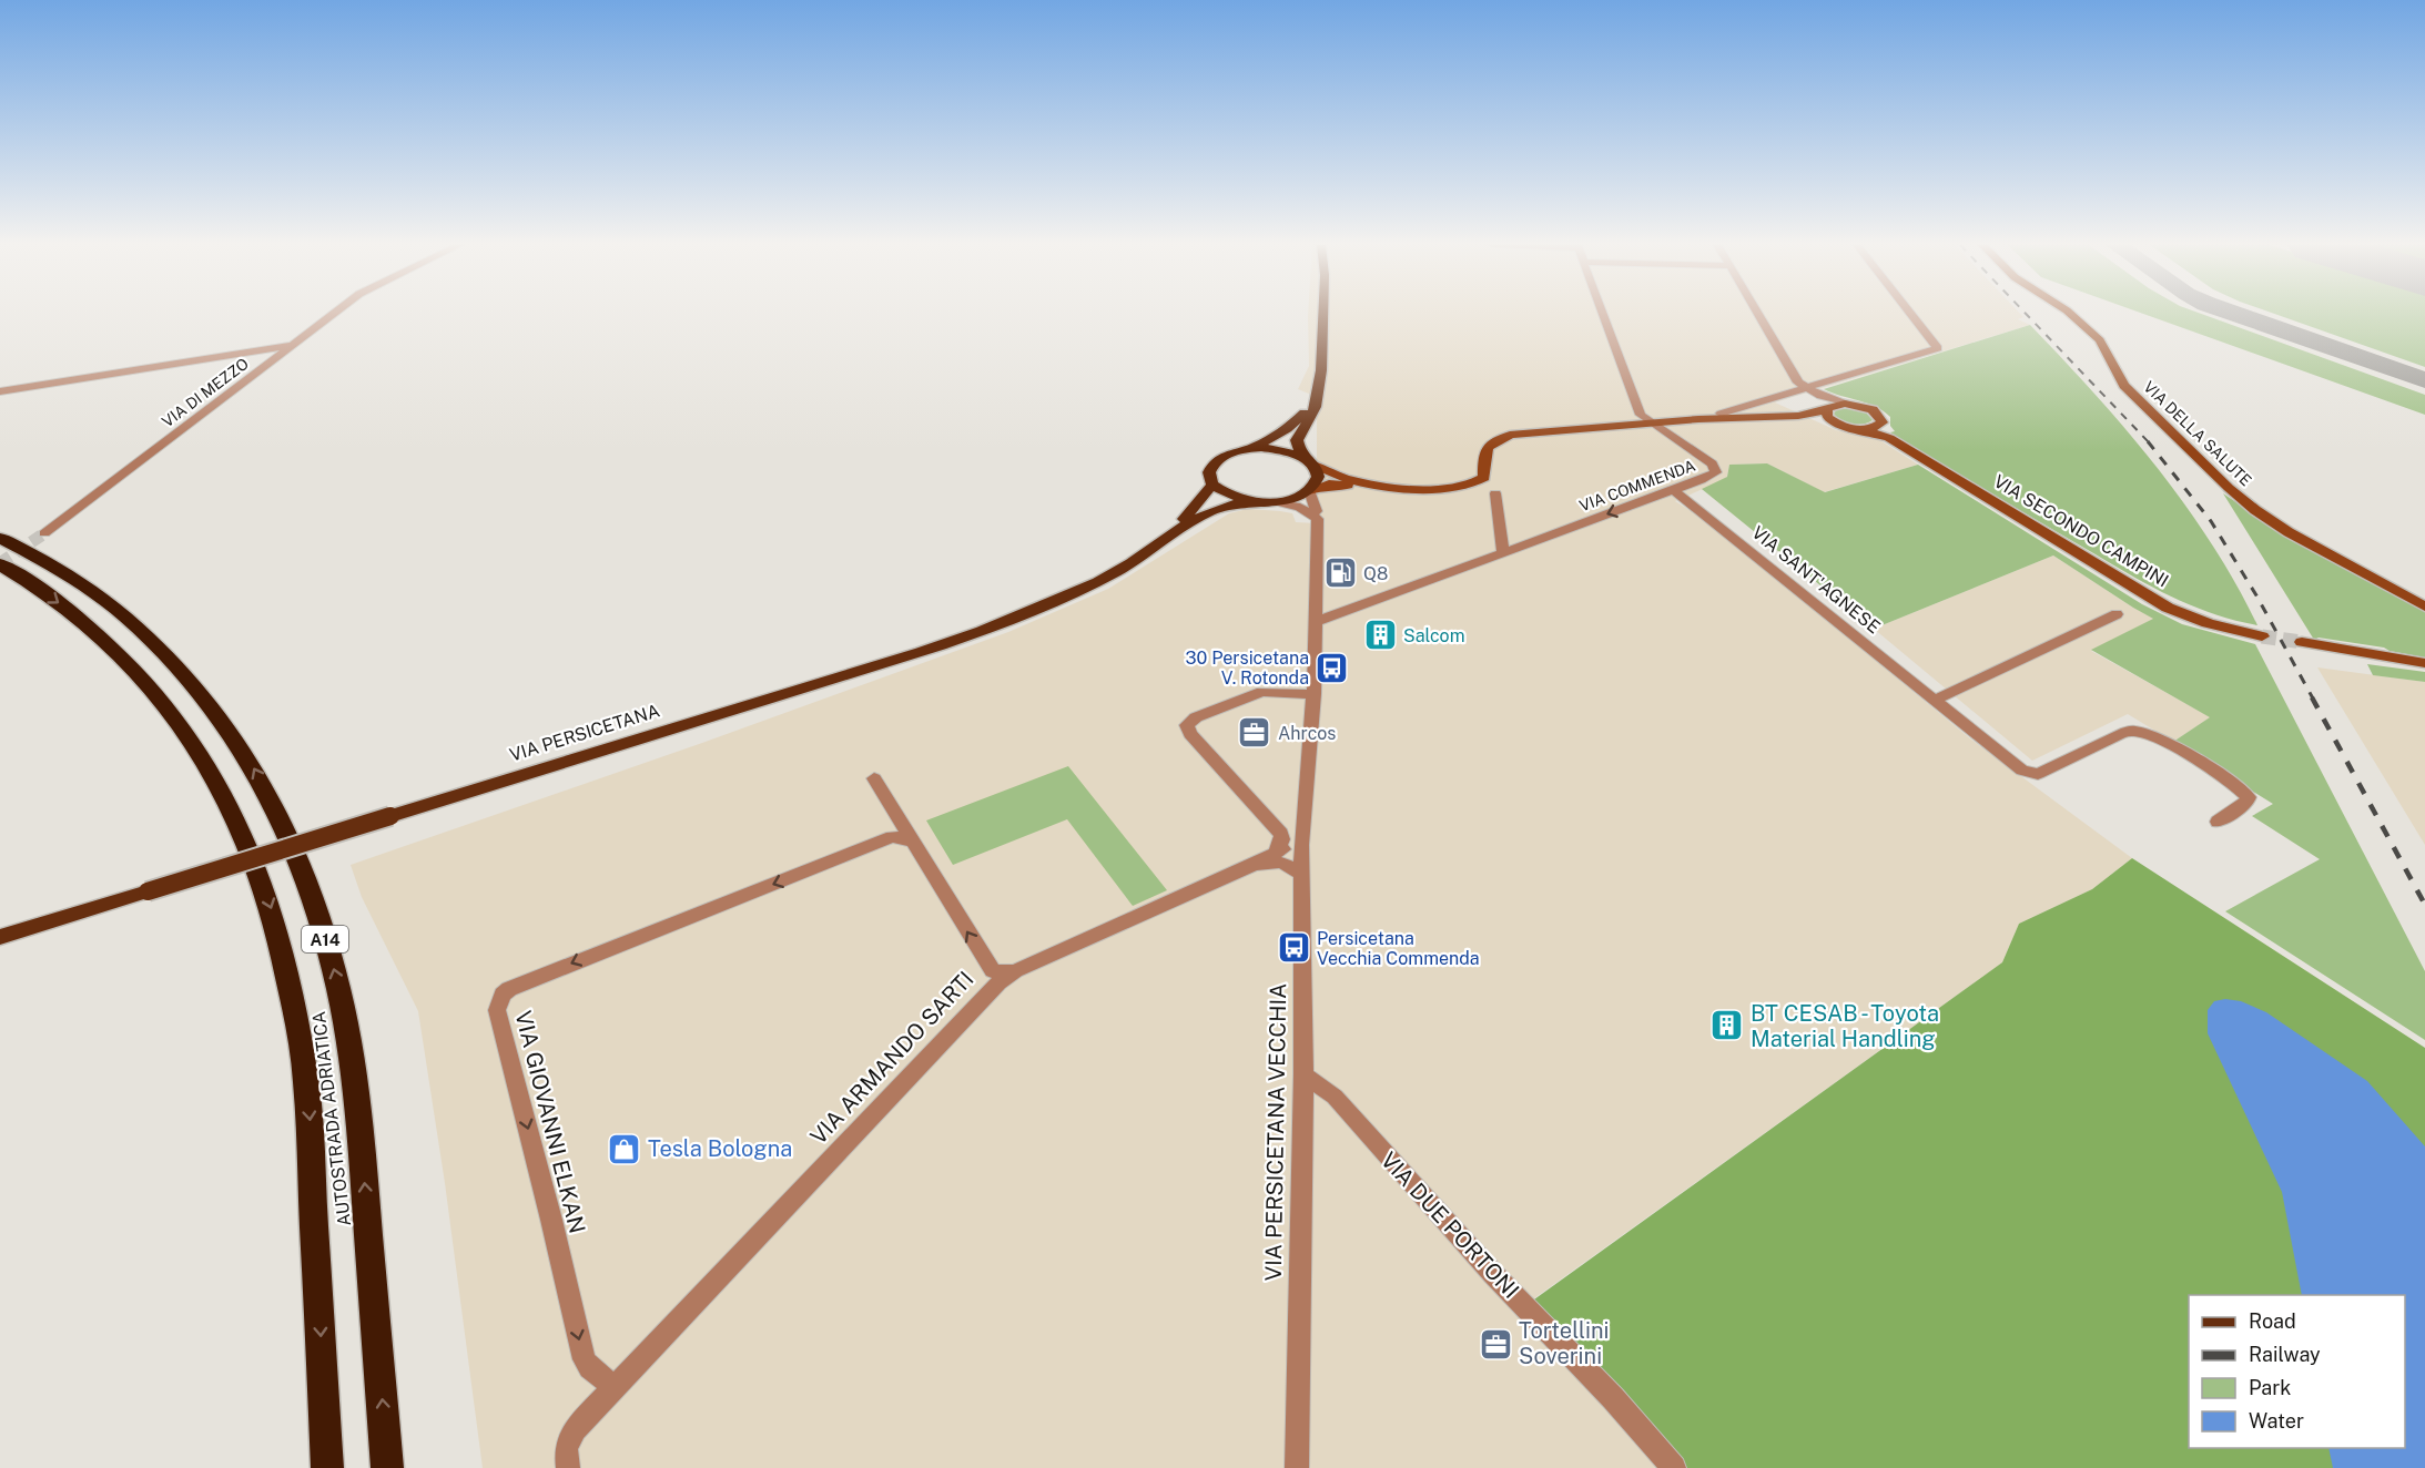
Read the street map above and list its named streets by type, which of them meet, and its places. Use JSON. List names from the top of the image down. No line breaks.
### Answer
{"streets":{"highway":["A14","AUTOSTRADA ADRIATICA"],"main road":["VIA PERSICETANA"],"street":["VIA DI MEZZO","VIA DELLA SALUTE","VIA COMMENDA","VIA SECONDO CAMPINI","VIA SANT'AGNESE","VIA ARMANDO SARTI","VIA GIOVANNI ELKAN","VIA PERSICETANA VECCHIA","VIA DUE PORTONI"]},"crossings":[["VIA COMMENDA","VIA SANT'AGNESE"],["VIA COMMENDA","VIA PERSICETANA VECCHIA"],["VIA ARMANDO SARTI","VIA GIOVANNI ELKAN"],["VIA ARMANDO SARTI","VIA PERSICETANA VECCHIA"],["VIA PERSICETANA VECCHIA","VIA DUE PORTONI"]],"one_way":["VIA COMMENDA"],"places":{"fuel station":["Q8"],"building":["Salcom","BT CESAB - Toyota Material Handling"],"bus stop":["30 Persicetana V. Rotonda","Persicetana Vecchia Commenda"],"office":["Ahrcos","Tortellini Soverini"],"shop":["Tesla Bologna"]},"legend":["Road","Railway","Park","Water"]}
